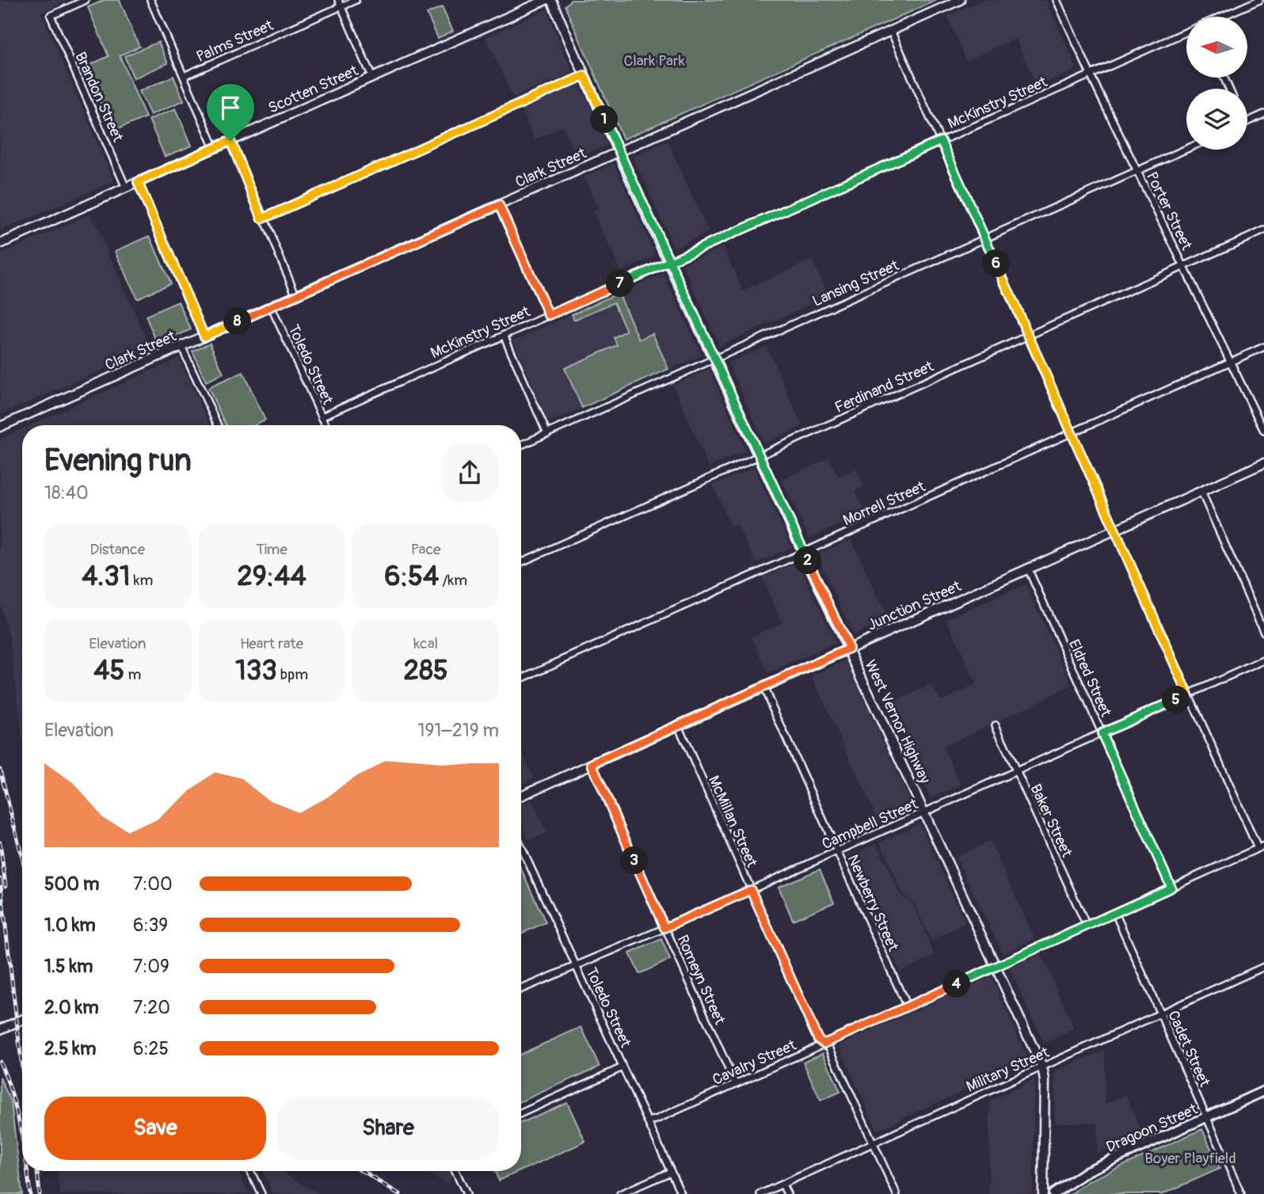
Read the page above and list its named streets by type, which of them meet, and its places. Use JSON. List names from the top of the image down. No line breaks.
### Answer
{"streets":{"main road":["Dragoon Street"],"street":["Palms Street","Scotten Street","Brandon Street","McKinstry Street","Clark Street","Porter Street","Lansing Street","Toledo Street","Ferdinand Street","Morrell Street","Junction Street","Eldred Street","West Vernor Highway","Baker Street","McMillan Street","Campbell Street","Newberry Street","Romeyn Street","Cadet Street","Cavalry Street","Military Street"]},"crossings":[["Scotten Street","Brandon Street"],["McKinstry Street","Porter Street"],["McKinstry Street","Toledo Street"],["McKinstry Street","West Vernor Highway"],["Clark Street","Toledo Street"],["Clark Street","West Vernor Highway"],["Porter Street","Lansing Street"],["Porter Street","Ferdinand Street"],["Porter Street","Morrell Street"],["Lansing Street","West Vernor Highway"],["Toledo Street","Campbell Street"],["Toledo Street","Cavalry Street"],["Ferdinand Street","West Vernor Highway"],["Morrell Street","West Vernor Highway"],["Junction Street","Eldred Street"],["Junction Street","West Vernor Highway"],["Junction Street","McMillan Street"],["Junction Street","Newberry Street"],["Junction Street","Romeyn Street"],["Eldred Street","Campbell Street"],["Eldred Street","Cavalry Street"],["West Vernor Highway","Campbell Street"],["West Vernor Highway","Cavalry Street"],["West Vernor Highway","Military Street"],["Baker Street","Campbell Street"],["Baker Street","Cavalry Street"],["McMillan Street","Campbell Street"],["McMillan Street","Cavalry Street"],["McMillan Street","Military Street"],["Campbell Street","Newberry Street"],["Campbell Street","Romeyn Street"],["Newberry Street","Cavalry Street"],["Romeyn Street","Cavalry Street"],["Cadet Street","Cavalry Street"],["Cadet Street","Military Street"],["Cadet Street","Dragoon Street"]],"parks":["Clark Park","Boyer Playfield"],"north":"left","page":{"pins":["1","6","7","8","2","5","3","4"],"heading":["Evening run","18:40"],"stats":[["Distance","4.31 km"],["Time","29:44"],["Pace","6:54 /km"],["Elevation","45 m"],["Heart rate","133 bpm"],["kcal","285"]],"chart":["Elevation","191–219 m"],"list":[{"name":"500 m","note":"7:00"},{"name":"1.0 km","note":"6:39"},{"name":"1.5 km","note":"7:09"},{"name":"2.0 km","note":"7:20"},{"name":"2.5 km","note":"6:25"}],"buttons":["Save","Share"]}}
